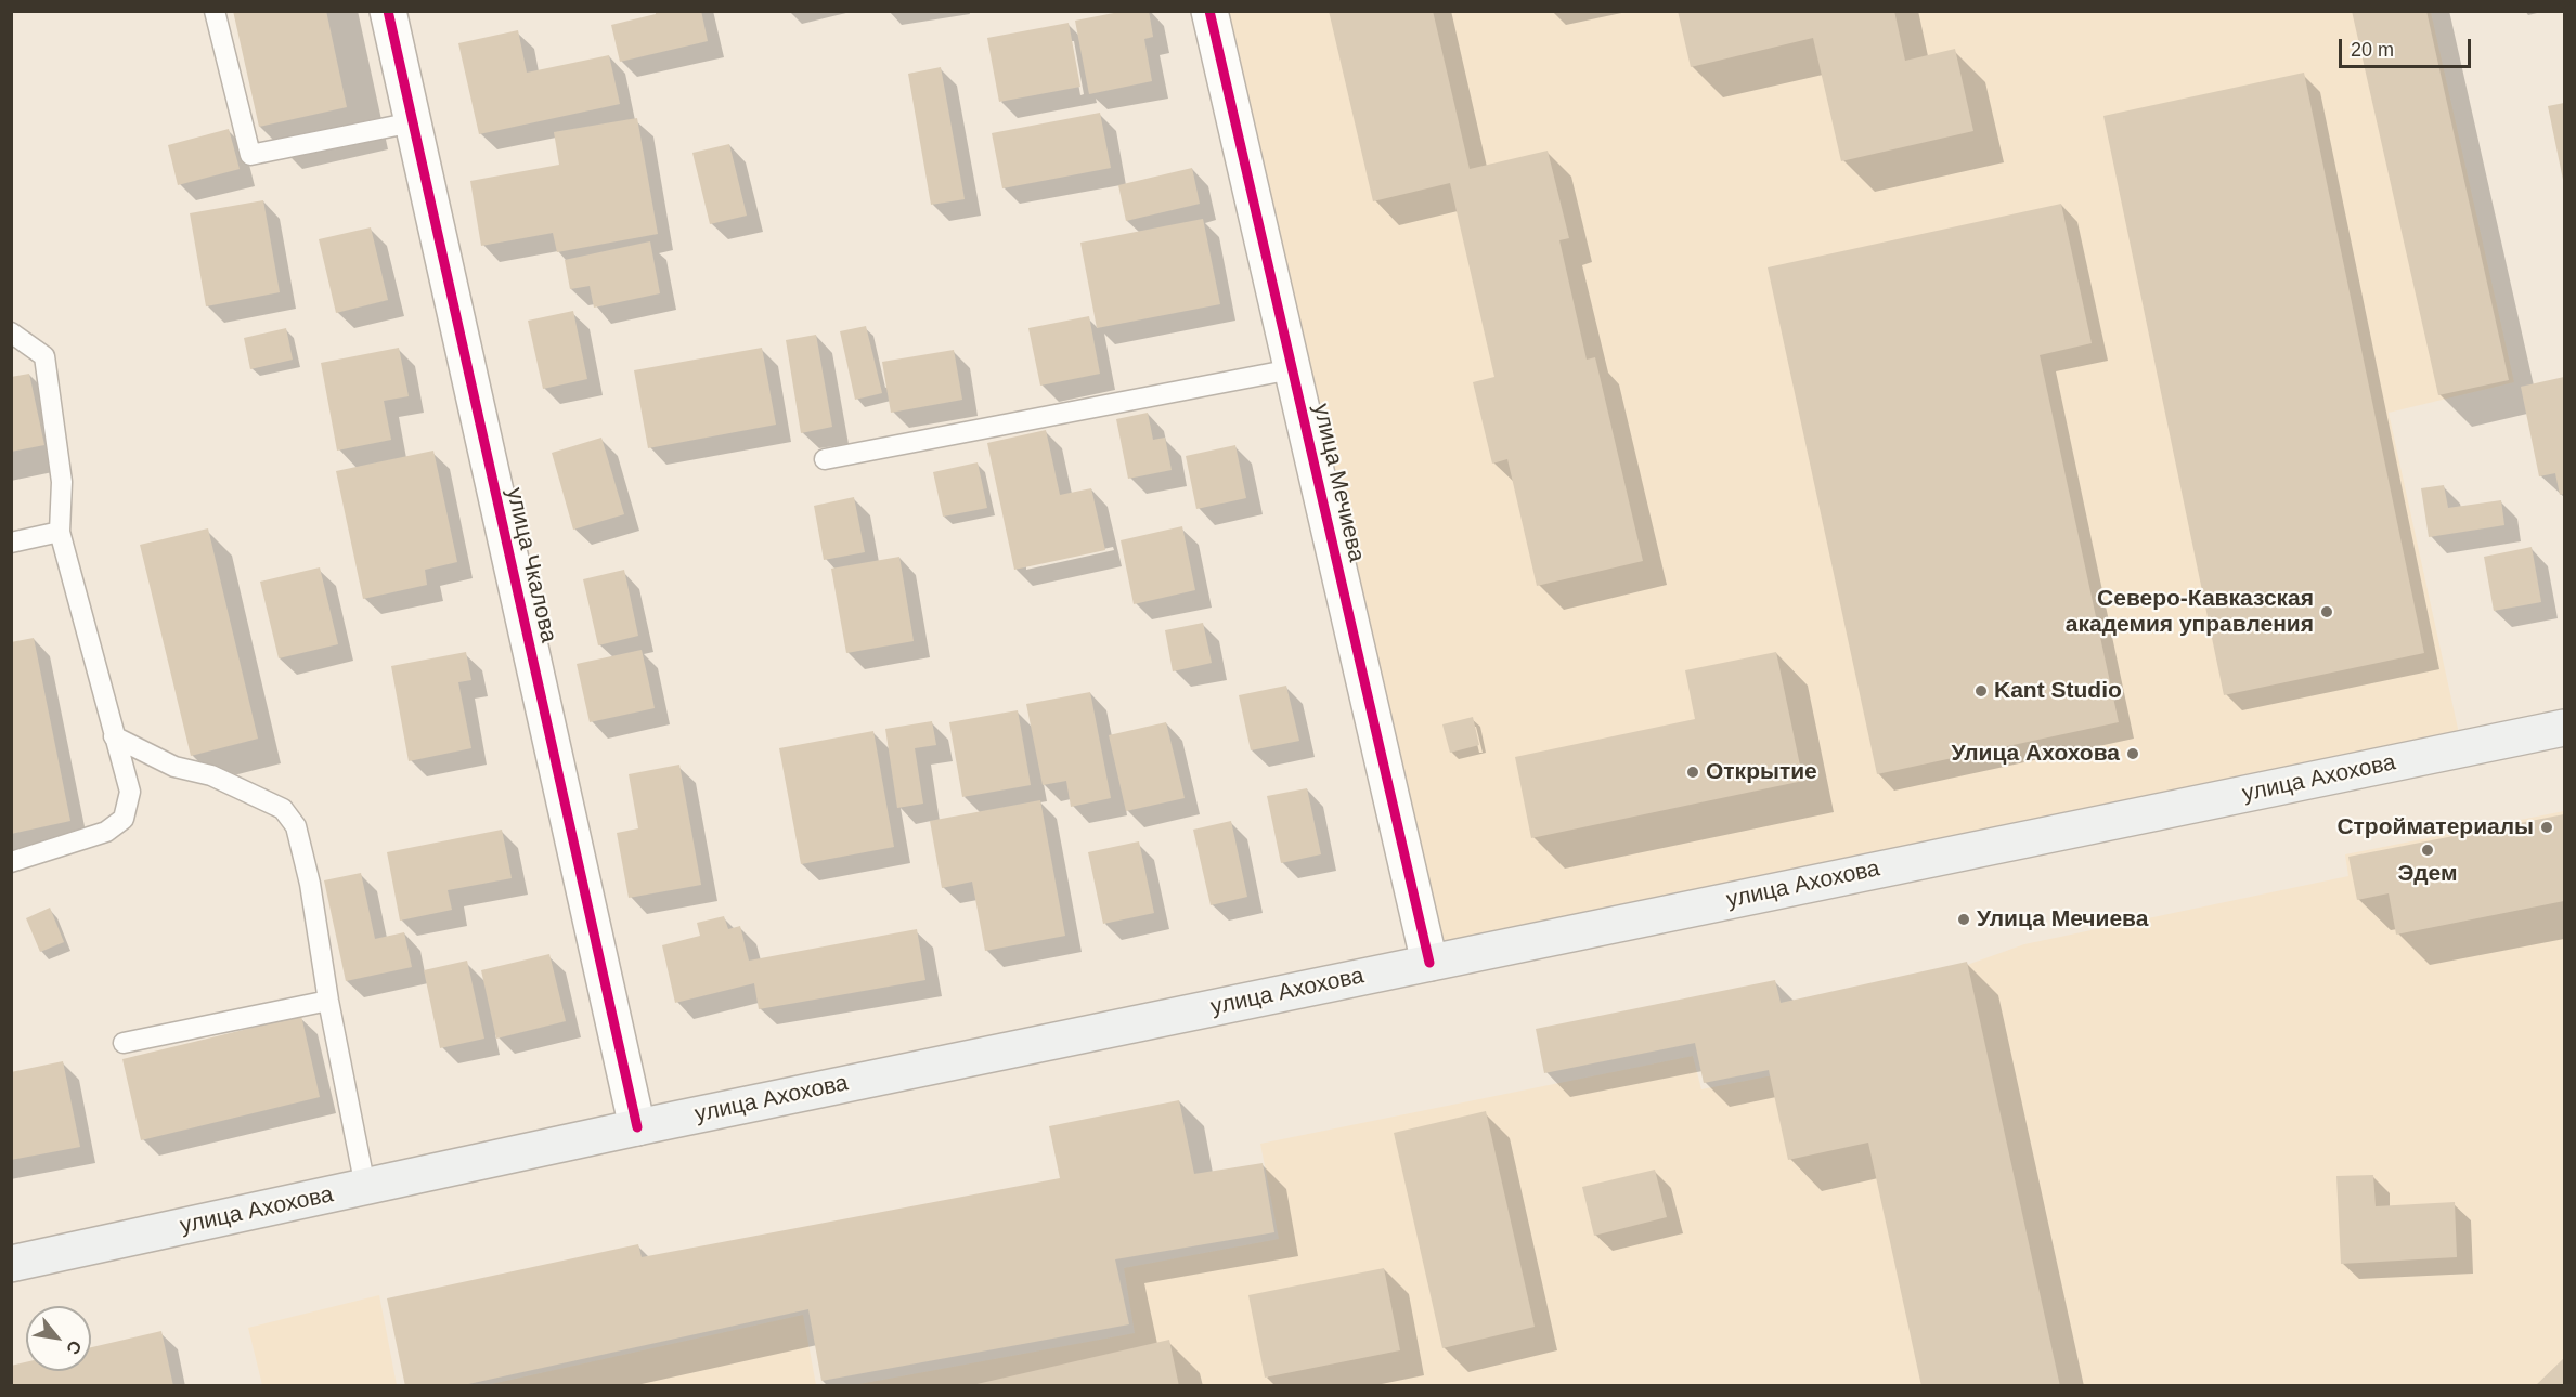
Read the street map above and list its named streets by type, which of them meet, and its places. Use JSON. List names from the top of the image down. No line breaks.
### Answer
{"streets":{"main road":["улица Ахохова"],"street":["улица Мечиева","улица Чкалова"]},"crossings":[["улица Мечиева","улица Ахохова"],["улица Чкалова","улица Ахохова"]],"places":["Северо-Кавказская академия управления","Kant Studio","Улица Ахохова","Открытие","Стройматериалы","Эдем","Улица Мечиева"],"scale_bar":"20 m","north":"bottom right"}
